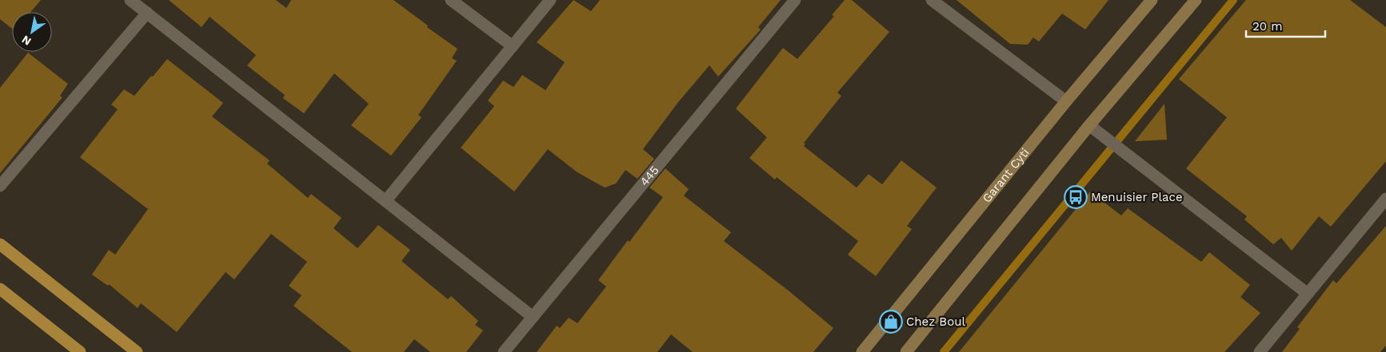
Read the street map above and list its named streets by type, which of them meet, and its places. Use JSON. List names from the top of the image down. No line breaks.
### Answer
{"streets":{"main road":["Garant Cyti"],"street":["445"]},"places":{"bus stop":["Menuisier Place"],"shop":["Chez Boul"]},"scale_bar":"20 m","north":"bottom left"}
